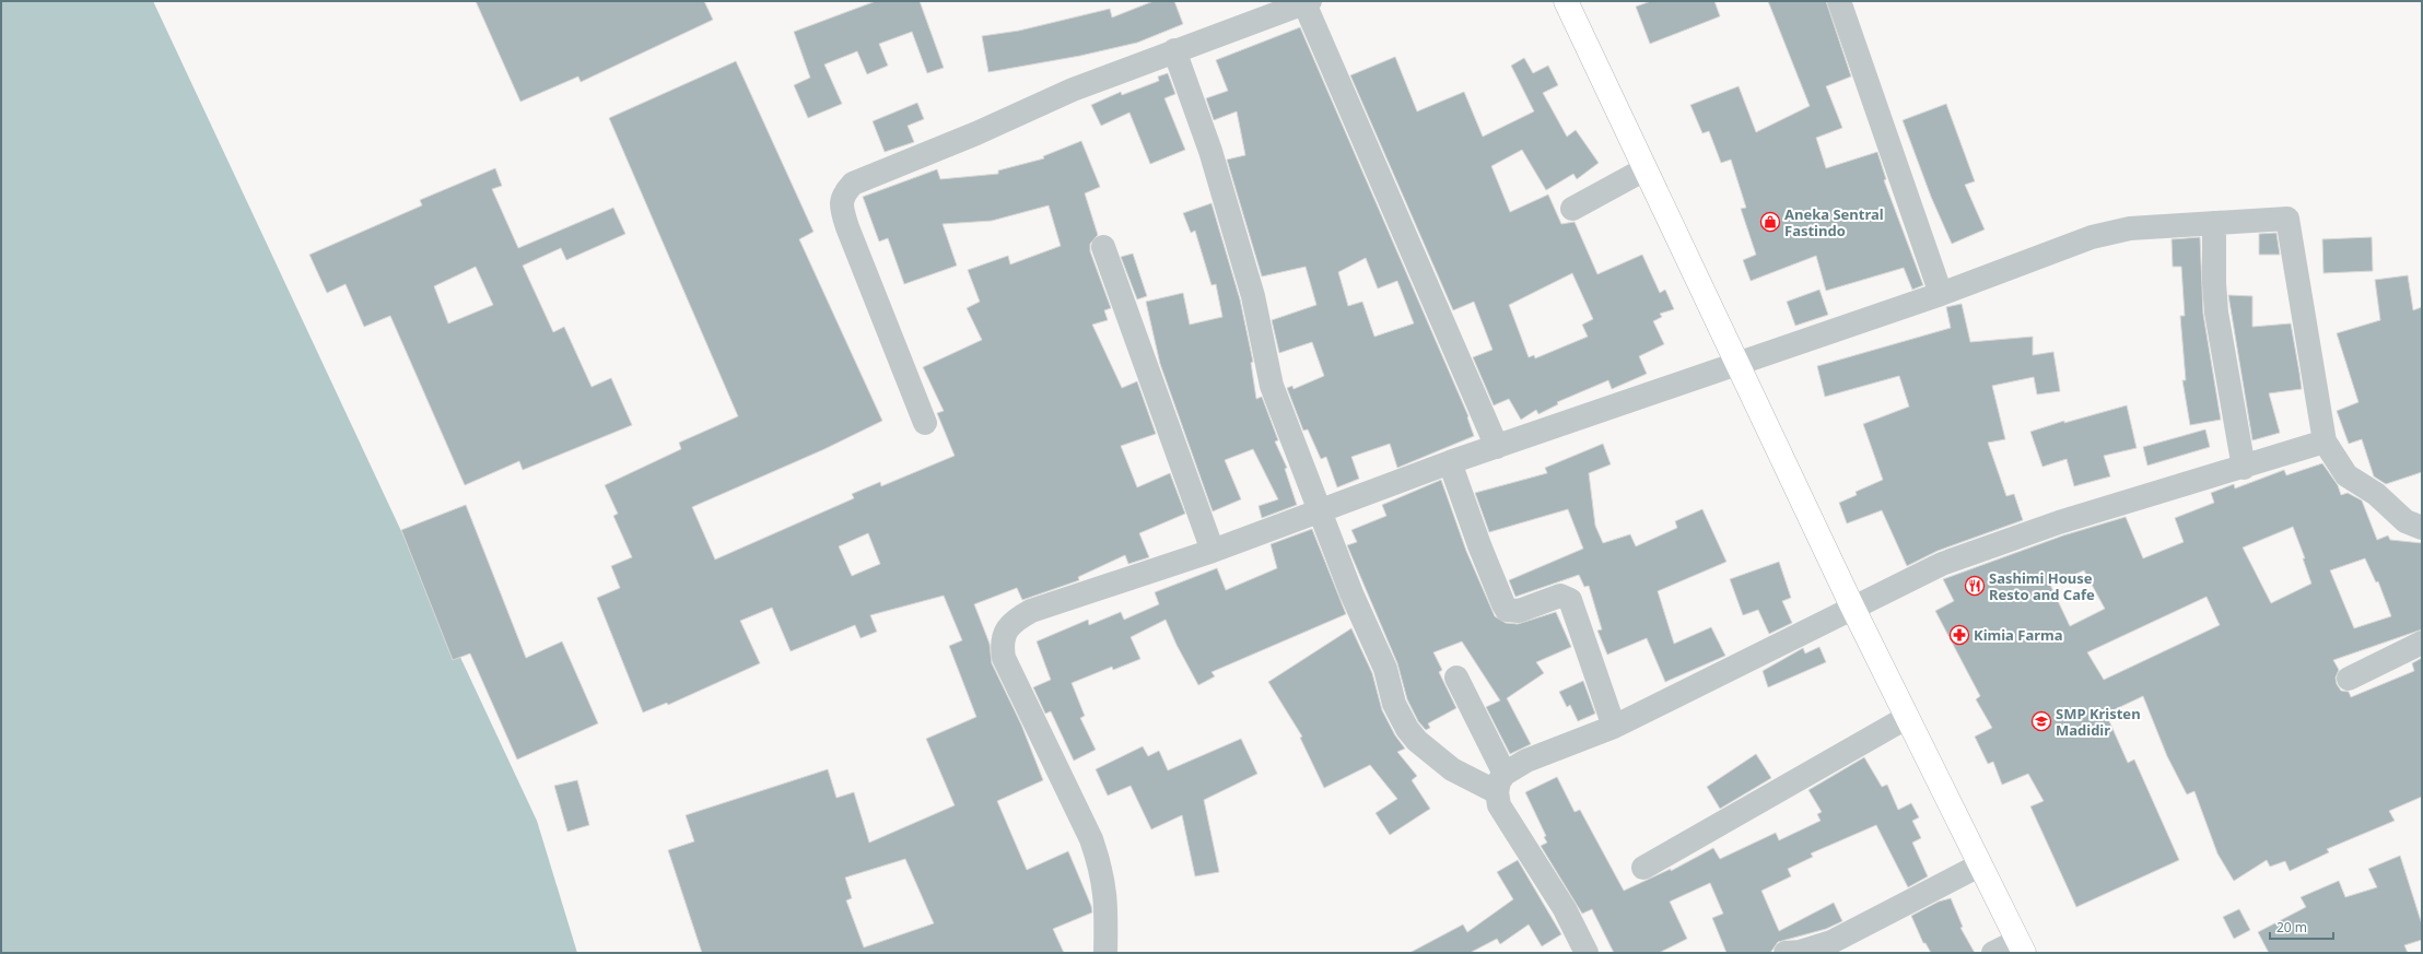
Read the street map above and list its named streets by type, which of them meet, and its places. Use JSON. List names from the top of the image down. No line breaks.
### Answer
{"places":{"shop":["Aneka Sentral Fastindo"],"restaurant":["Sashimi House Resto and Cafe"],"pharmacy":["Kimia Farma"],"school or university":["SMP Kristen Madidir"]},"scale_bar":"20 m"}
